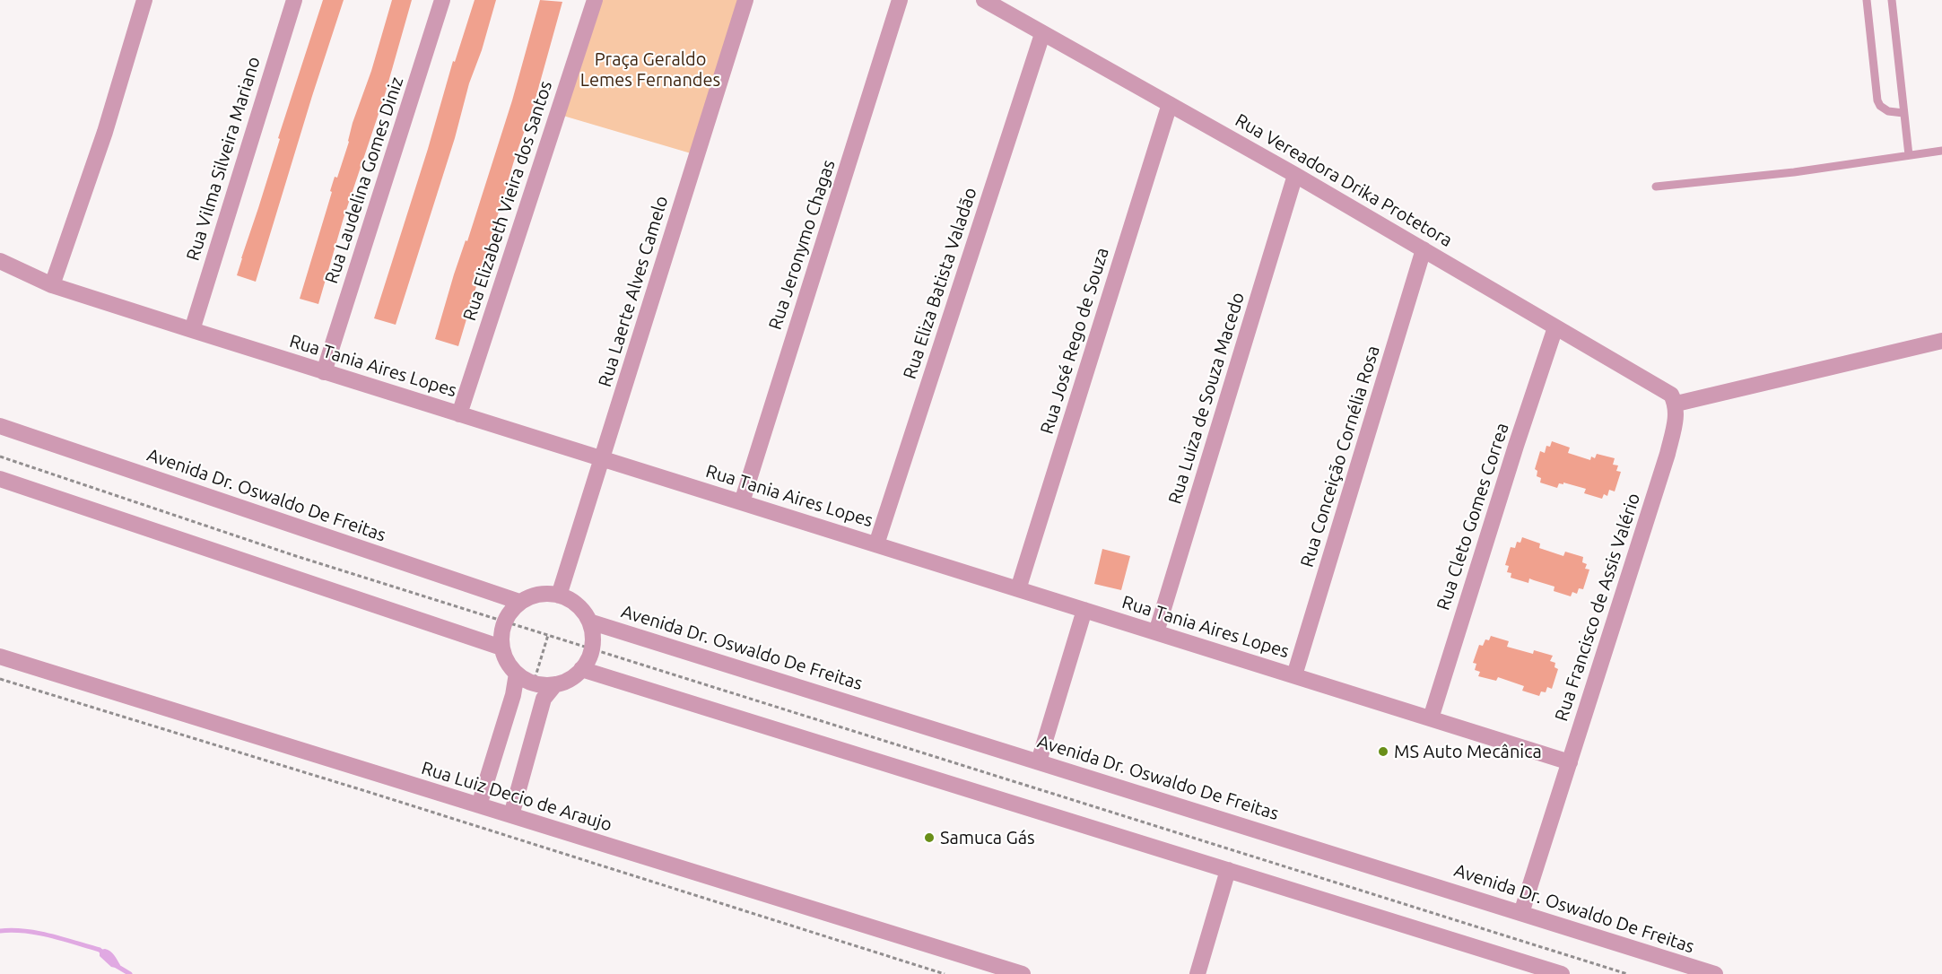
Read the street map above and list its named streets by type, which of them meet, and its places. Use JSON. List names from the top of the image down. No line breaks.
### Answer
{"streets":{"street":["Rua Vilma Silveira Mariano","Rua Laudelina Gomes Diniz","Rua Vereadora Drika Protetora","Rua Elizabeth Vieira dos Santos","Rua Jeronymo Chagas","Rua Eliza Batista Valadão","Rua Laerte Alves Camelo","Rua José Rego de Souza","Rua Tania Aires Lopes","Rua Luiza de Souza Macedo","Rua Conceição Cornélia Rosa","Avenida Dr. Oswaldo De Freitas","Rua Cleto Gomes Correa","Rua Francisco de Assis Valério","Rua Luiz Decio de Araujo"]},"crossings":[["Rua Vilma Silveira Mariano","Rua Tania Aires Lopes"],["Rua Laudelina Gomes Diniz","Rua Tania Aires Lopes"],["Rua Vereadora Drika Protetora","Rua Eliza Batista Valadão"],["Rua Vereadora Drika Protetora","Rua José Rego de Souza"],["Rua Vereadora Drika Protetora","Rua Luiza de Souza Macedo"],["Rua Vereadora Drika Protetora","Rua Conceição Cornélia Rosa"],["Rua Vereadora Drika Protetora","Rua Cleto Gomes Correa"],["Rua Vereadora Drika Protetora","Rua Francisco de Assis Valério"],["Rua Elizabeth Vieira dos Santos","Rua Tania Aires Lopes"],["Rua Jeronymo Chagas","Rua Tania Aires Lopes"],["Rua Eliza Batista Valadão","Rua Tania Aires Lopes"],["Rua Laerte Alves Camelo","Rua Tania Aires Lopes"],["Rua José Rego de Souza","Rua Tania Aires Lopes"],["Rua Tania Aires Lopes","Rua Luiza de Souza Macedo"],["Rua Tania Aires Lopes","Rua Conceição Cornélia Rosa"],["Rua Tania Aires Lopes","Rua Cleto Gomes Correa"],["Rua Tania Aires Lopes","Rua Francisco de Assis Valério"],["Avenida Dr. Oswaldo De Freitas","Rua Francisco de Assis Valério"]],"parks":["Praça Geraldo Lemes Fernandes"],"places":["MS Auto Mecânica","Samuca Gás"]}
